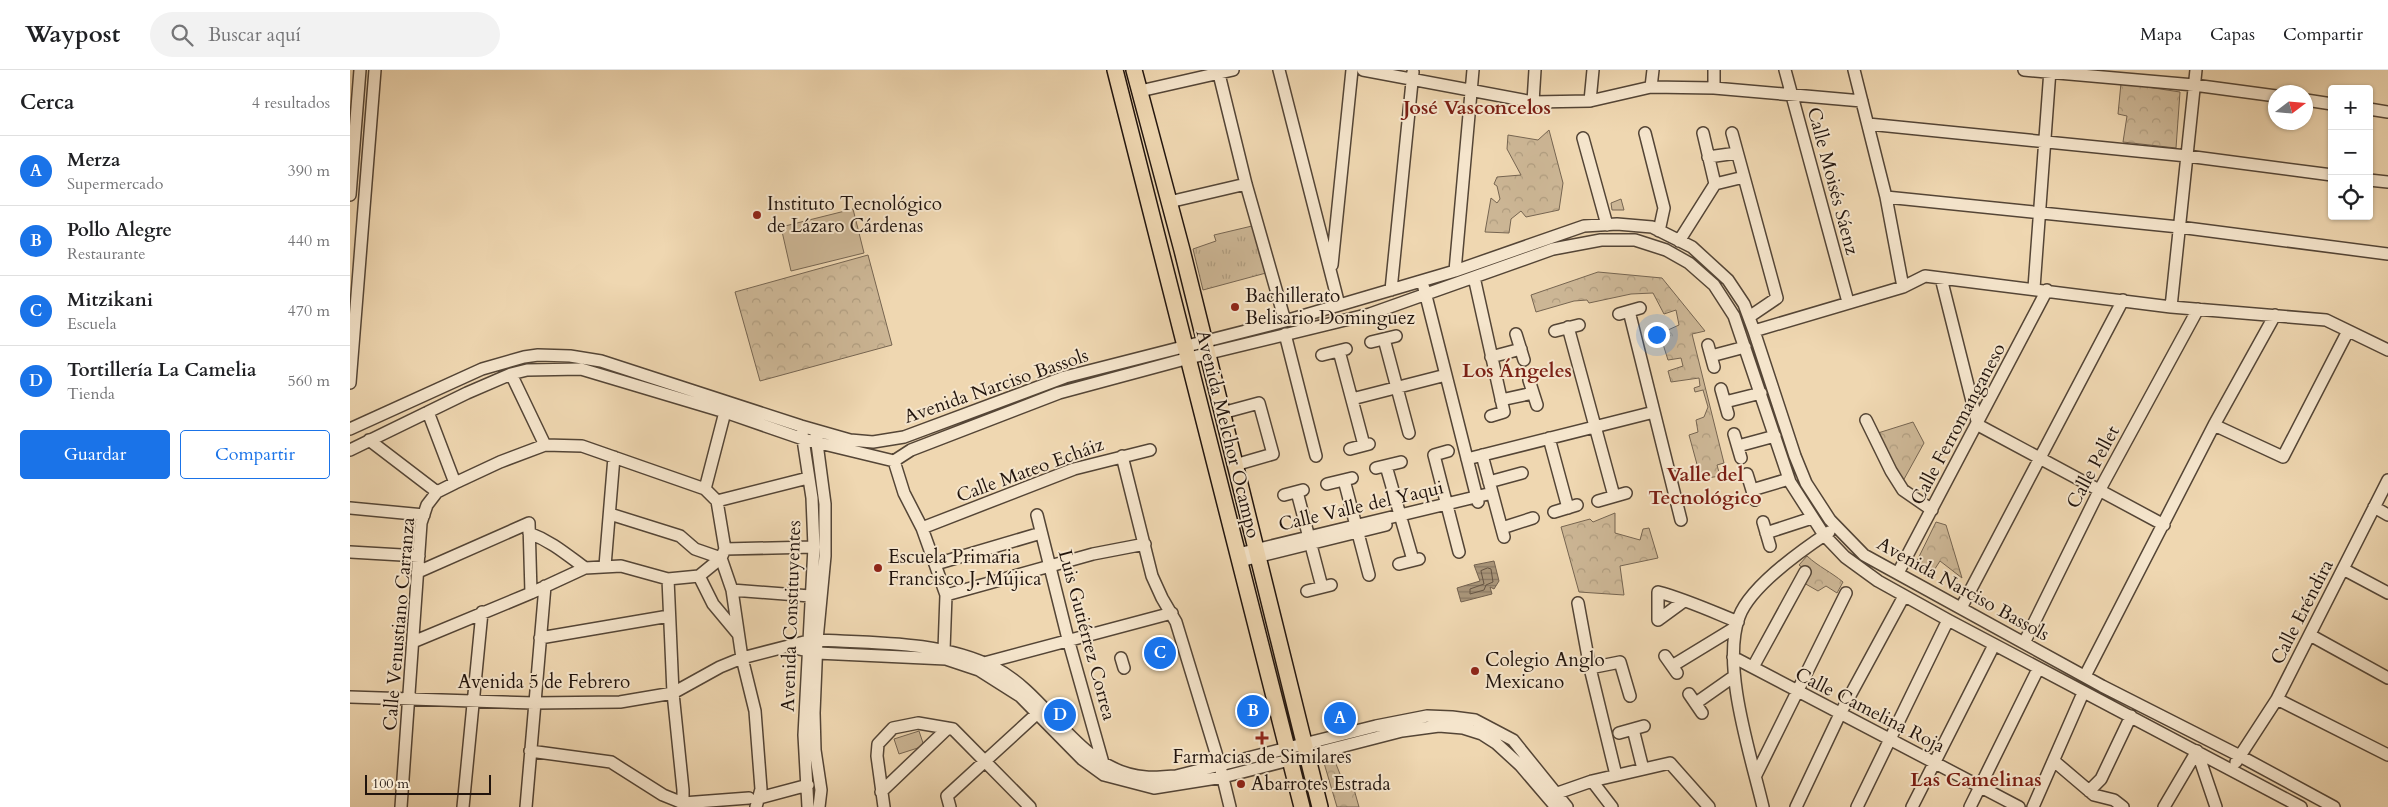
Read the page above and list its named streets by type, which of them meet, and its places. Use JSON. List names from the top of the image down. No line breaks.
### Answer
{"streets":{"main road":["Avenida Melchor Ocampo"],"street":["Calle Moisés Sáenz","Avenida Narciso Bassols","Calle Ferromanganeso","Calle Pellet","Calle Mateo Echáiz","Calle Valle del Yaqui","Calle Eréndira","Avenida Constituyentes","Calle Venustiano Carranza","Luis Gutiérrez Correa","Avenida 5 de Febrero","Calle Camelina Roja"]},"crossings":[["Avenida Narciso Bassols","Calle Ferromanganeso"],["Avenida Narciso Bassols","Avenida Melchor Ocampo"],["Avenida Narciso Bassols","Calle Pellet"],["Avenida Narciso Bassols","Calle Eréndira"],["Avenida Narciso Bassols","Avenida Constituyentes"],["Avenida Melchor Ocampo","Calle Valle del Yaqui"],["Avenida Melchor Ocampo","Avenida 5 de Febrero"],["Avenida Constituyentes","Avenida 5 de Febrero"],["Calle Venustiano Carranza","Avenida 5 de Febrero"],["Luis Gutiérrez Correa","Avenida 5 de Febrero"]],"districts":["José Vasconcelos","Los Ángeles","Valle del Tecnológico","Las Camelinas"],"places":{"other":["Instituto Tecnológico de Lázaro Cárdenas","Bachillerato Belisario Dominguez","Escuela Primaria Francisco J. Mújica","Colegio Anglo Mexicano","Abarrotes Estrada"],"health":["Farmacias de Similares"]},"scale_bar":"100 m","north":"right","page":{"header":"Waypost","search":"Buscar aquí","nav":["Mapa","Capas","Compartir"],"heading":["Cerca","4 resultados"],"map_buttons":["+","−"],"list":[{"mark":"A","name":"Merza","note":"Supermercado","value":"390 m"},{"mark":"B","name":"Pollo Alegre","note":"Restaurante","value":"440 m"},{"mark":"C","name":"Mitzikani","note":"Escuela","value":"470 m"},{"mark":"D","name":"Tortillería La Camelia","note":"Tienda","value":"560 m"}],"buttons":["Guardar","Compartir"],"pins":["C","B","D","A"],"scale":"100 m"}}
